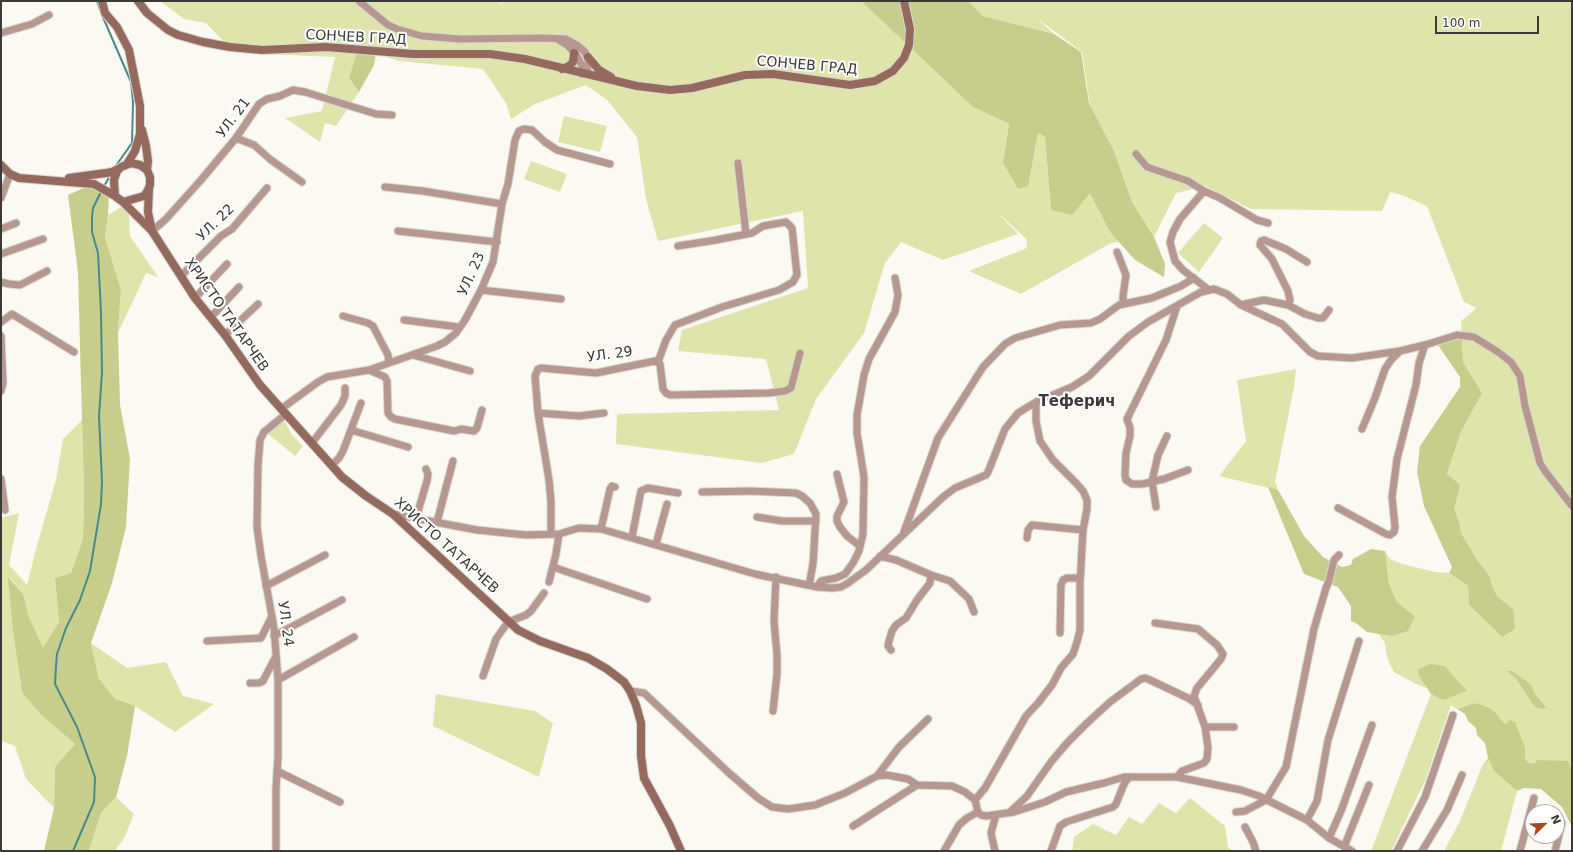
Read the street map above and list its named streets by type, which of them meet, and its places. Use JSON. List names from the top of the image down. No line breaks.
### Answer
{"streets":{"main road":["СОНЧЕВ ГРАД","ХРИСТО ТАТАРЧЕВ"],"street":["УЛ. 21","УЛ. 22","УЛ. 23","УЛ. 29","УЛ. 24"]},"crossings":[["УЛ. 21","ХРИСТО ТАТАРЧЕВ"],["УЛ. 22","ХРИСТО ТАТАРЧЕВ"],["УЛ. 23","ХРИСТО ТАТАРЧЕВ"],["УЛ. 23","УЛ. 24"],["ХРИСТО ТАТАРЧЕВ","УЛ. 24"]],"districts":["Теферич"],"scale_bar":"100 m","north":"top right"}
